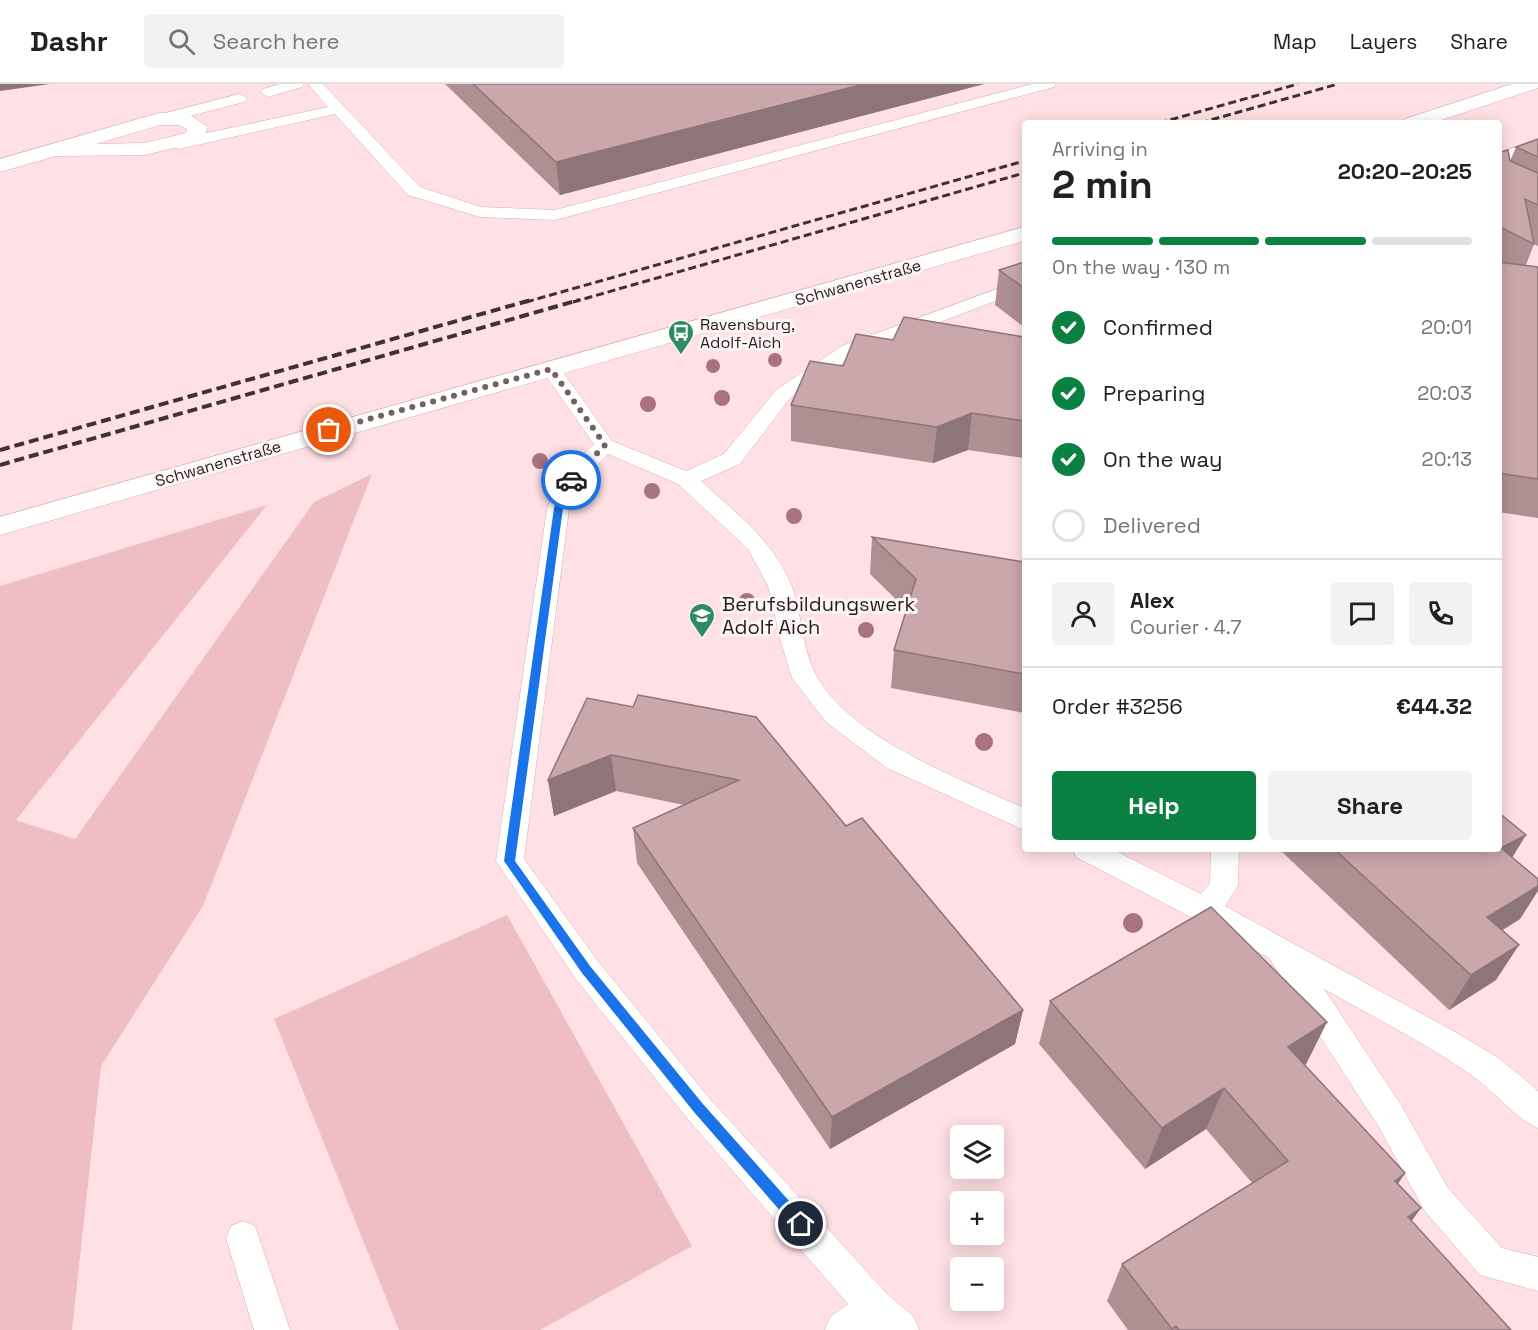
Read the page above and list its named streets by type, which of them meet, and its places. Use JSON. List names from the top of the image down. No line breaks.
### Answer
{"streets":{"street":["Schwanenstraße"]},"places":{"bus stop":["Ravensburg, Adolf-Aich"],"school or university":["Berufsbildungswerk Adolf Aich"]},"page":{"header":"Dashr","search":"Search here","nav":["Map","Layers","Share"],"heading":["2 min","Arriving in","20:20–20:25"],"panel":["Alex","Courier · 4.7","Order #3256","€44.32"],"bar":"On the way · 130 m","list":[["Confirmed","20:01"],["Preparing","20:03"],["On the way","20:13"],"Delivered"],"buttons":["Help","Share"],"map_buttons":["+","−"]}}
